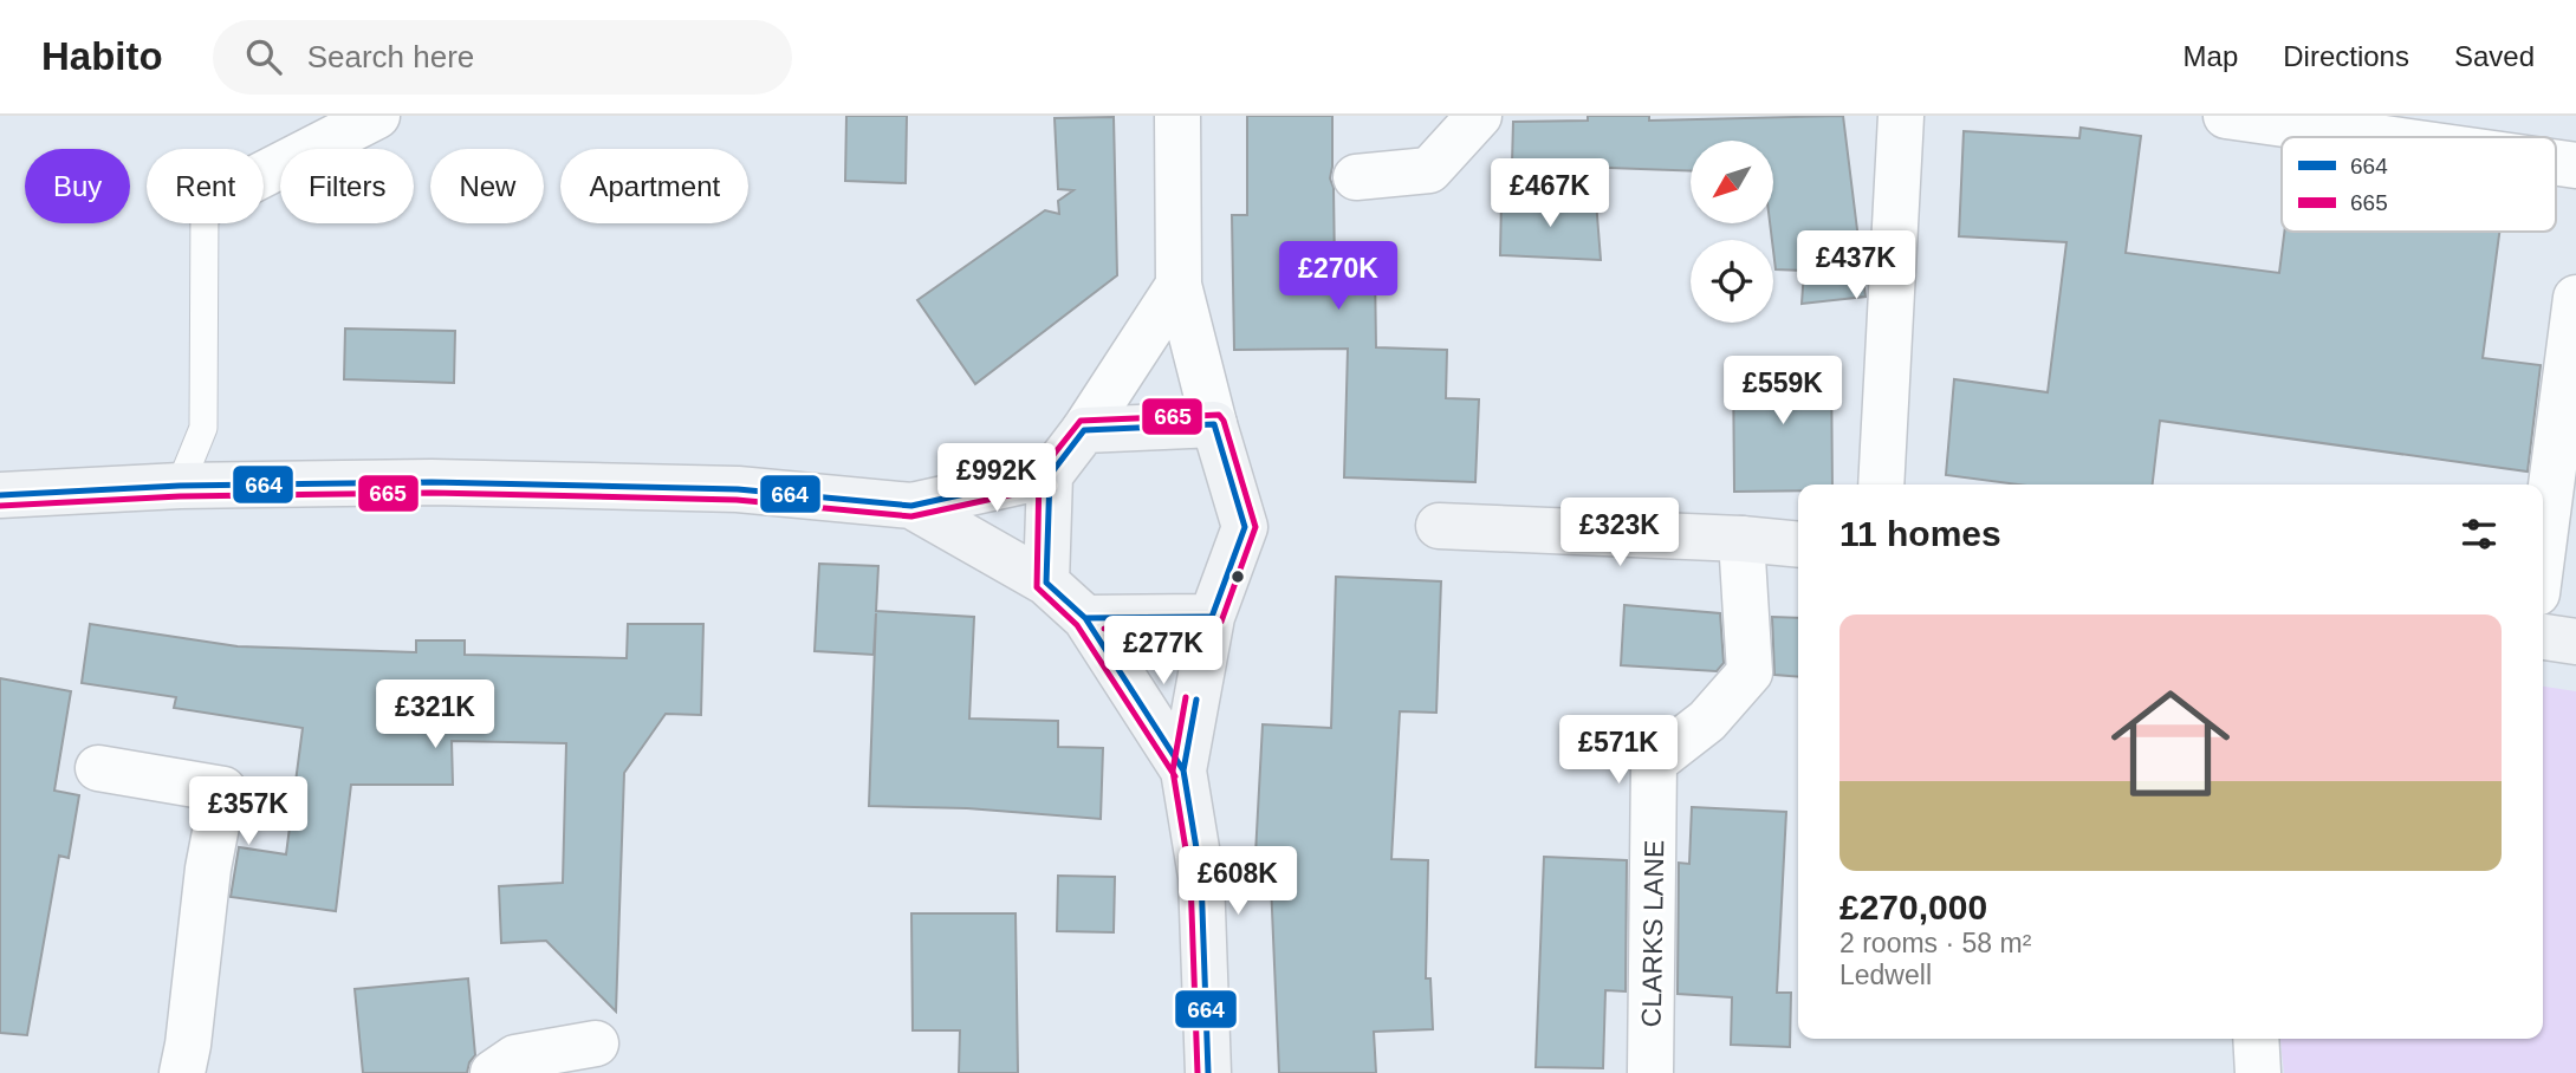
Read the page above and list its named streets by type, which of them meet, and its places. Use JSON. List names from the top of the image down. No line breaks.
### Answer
{"streets":{"street":["CLARKS LANE"]},"lines":["transit line 665","transit line 664"],"legend":["664","665"],"north":"bottom left","page":{"header":"Habito","search":"Search here","nav":["Map","Directions","Saved"],"chip":["Buy","Rent","Filters","New","Apartment"],"price":["£467K","£437K","£270K","£559K","£992K","£323K","£277K","£321K","£571K","£357K","£608K"],"heading":"11 homes","list":[{"name":"£270,000","note":"2 rooms · 58 m² · Ledwell"}]}}
